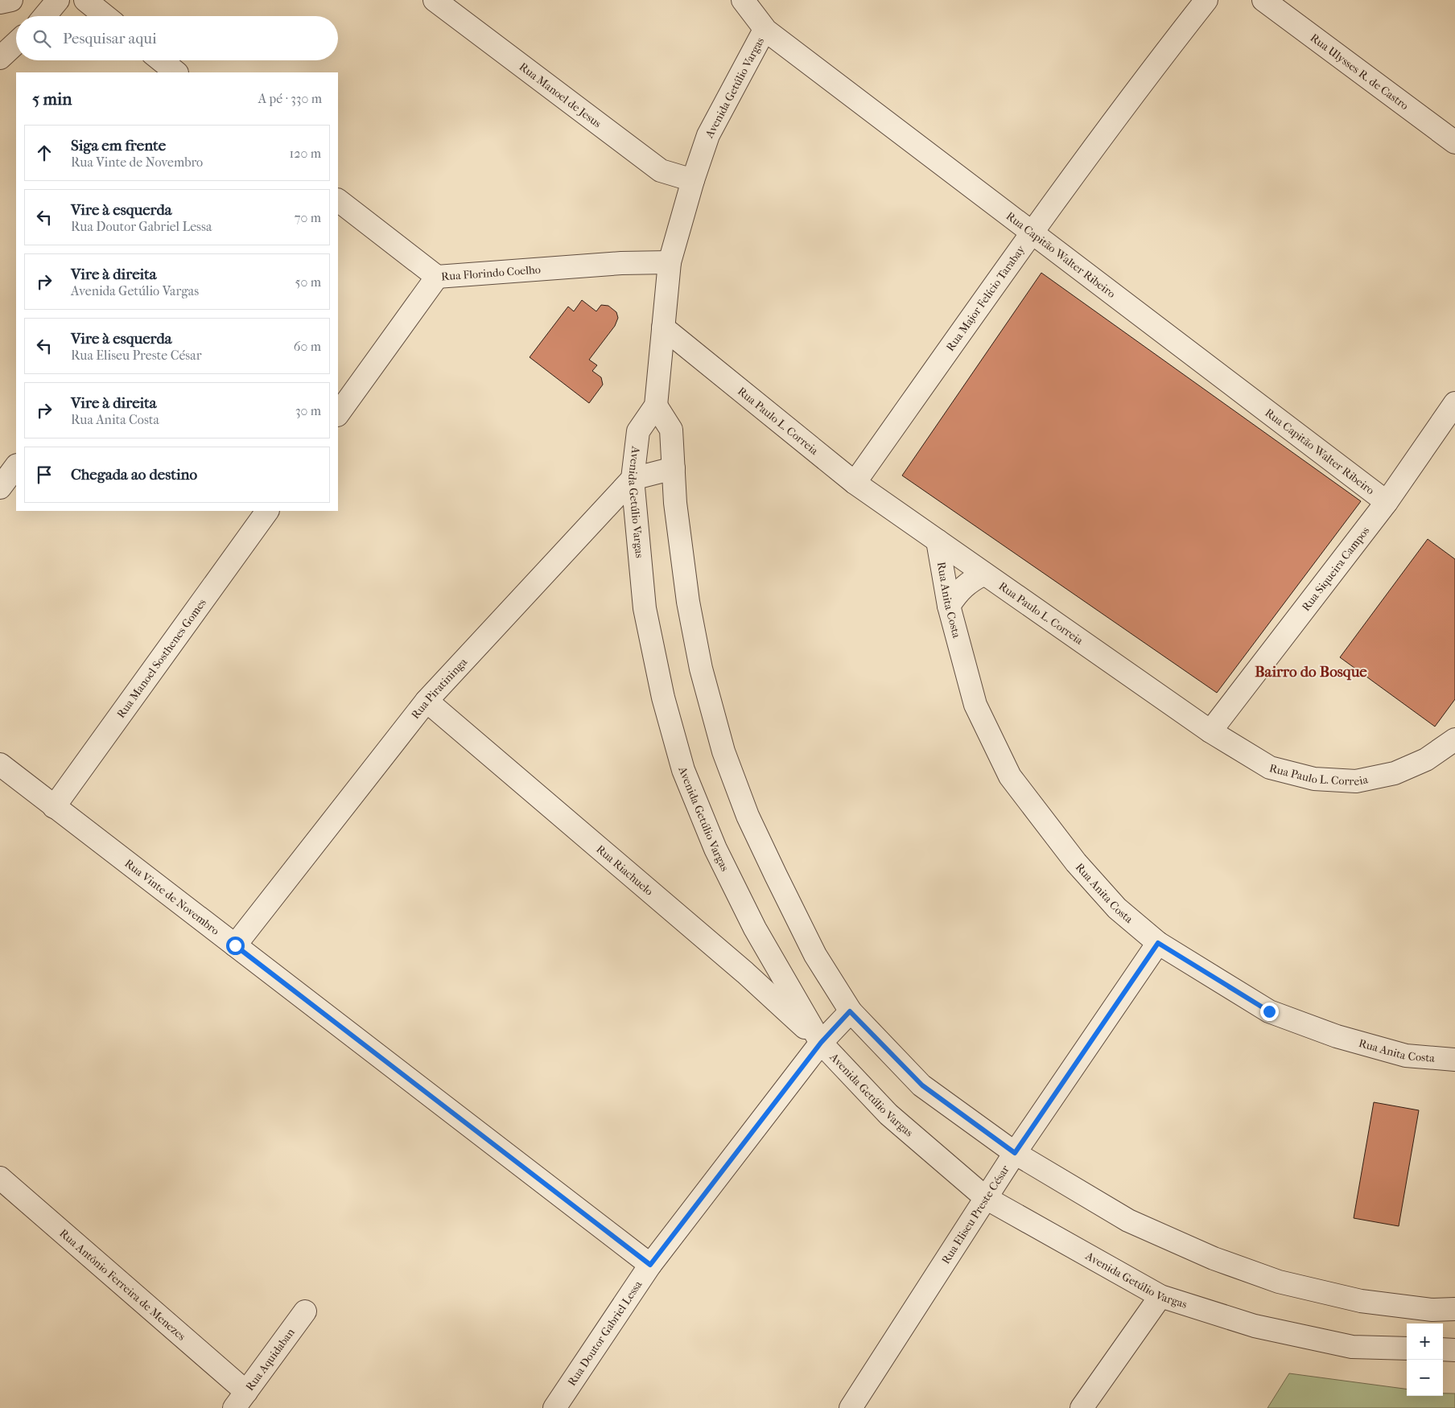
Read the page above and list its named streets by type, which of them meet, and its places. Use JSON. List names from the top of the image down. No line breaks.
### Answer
{"streets":{"street":["Rua Ulysses R. de Castro","Avenida Getúlio Vargas","Rua Manoel de Jesus","Rua Capitão Walter Ribeiro","Rua Florindo Coelho","Rua Major Felício Tarabay","Rua Paulo L. Correia","Rua Siqueira Campos","Rua Anita Costa","Rua Manoel Sosthenes Gomes","Rua Piratininga","Rua Riachuelo","Rua Vinte de Novembro","Rua Eliseu Preste César","Rua Antônio Ferreira de Menezes","Rua Doutor Gabriel Lessa","Rua Aquidaban"]},"crossings":[["Avenida Getúlio Vargas","Rua Manoel de Jesus"],["Avenida Getúlio Vargas","Rua Capitão Walter Ribeiro"],["Avenida Getúlio Vargas","Rua Florindo Coelho"],["Avenida Getúlio Vargas","Rua Paulo L. Correia"],["Avenida Getúlio Vargas","Rua Piratininga"],["Avenida Getúlio Vargas","Rua Riachuelo"],["Avenida Getúlio Vargas","Rua Eliseu Preste César"],["Avenida Getúlio Vargas","Rua Doutor Gabriel Lessa"],["Rua Capitão Walter Ribeiro","Rua Major Felício Tarabay"],["Rua Capitão Walter Ribeiro","Rua Siqueira Campos"],["Rua Major Felício Tarabay","Rua Paulo L. Correia"],["Rua Paulo L. Correia","Rua Siqueira Campos"],["Rua Paulo L. Correia","Rua Anita Costa"],["Rua Anita Costa","Rua Eliseu Preste César"],["Rua Manoel Sosthenes Gomes","Rua Vinte de Novembro"],["Rua Piratininga","Rua Riachuelo"],["Rua Piratininga","Rua Vinte de Novembro"],["Rua Riachuelo","Rua Doutor Gabriel Lessa"],["Rua Vinte de Novembro","Rua Doutor Gabriel Lessa"],["Rua Antônio Ferreira de Menezes","Rua Aquidaban"]],"districts":["Bairro do Bosque"],"page":{"search":"Pesquisar aqui","heading":["5 min","A pé · 330 m"],"list":[["Siga em frente","Rua Vinte de Novembro","120 m"],["Vire à esquerda","Rua Doutor Gabriel Lessa","70 m"],["Vire à direita","Avenida Getúlio Vargas","50 m"],["Vire à esquerda","Rua Eliseu Preste César","60 m"],["Vire à direita","Rua Anita Costa","30 m"],"Chegada ao destino"],"map_buttons":["+","−"]}}
